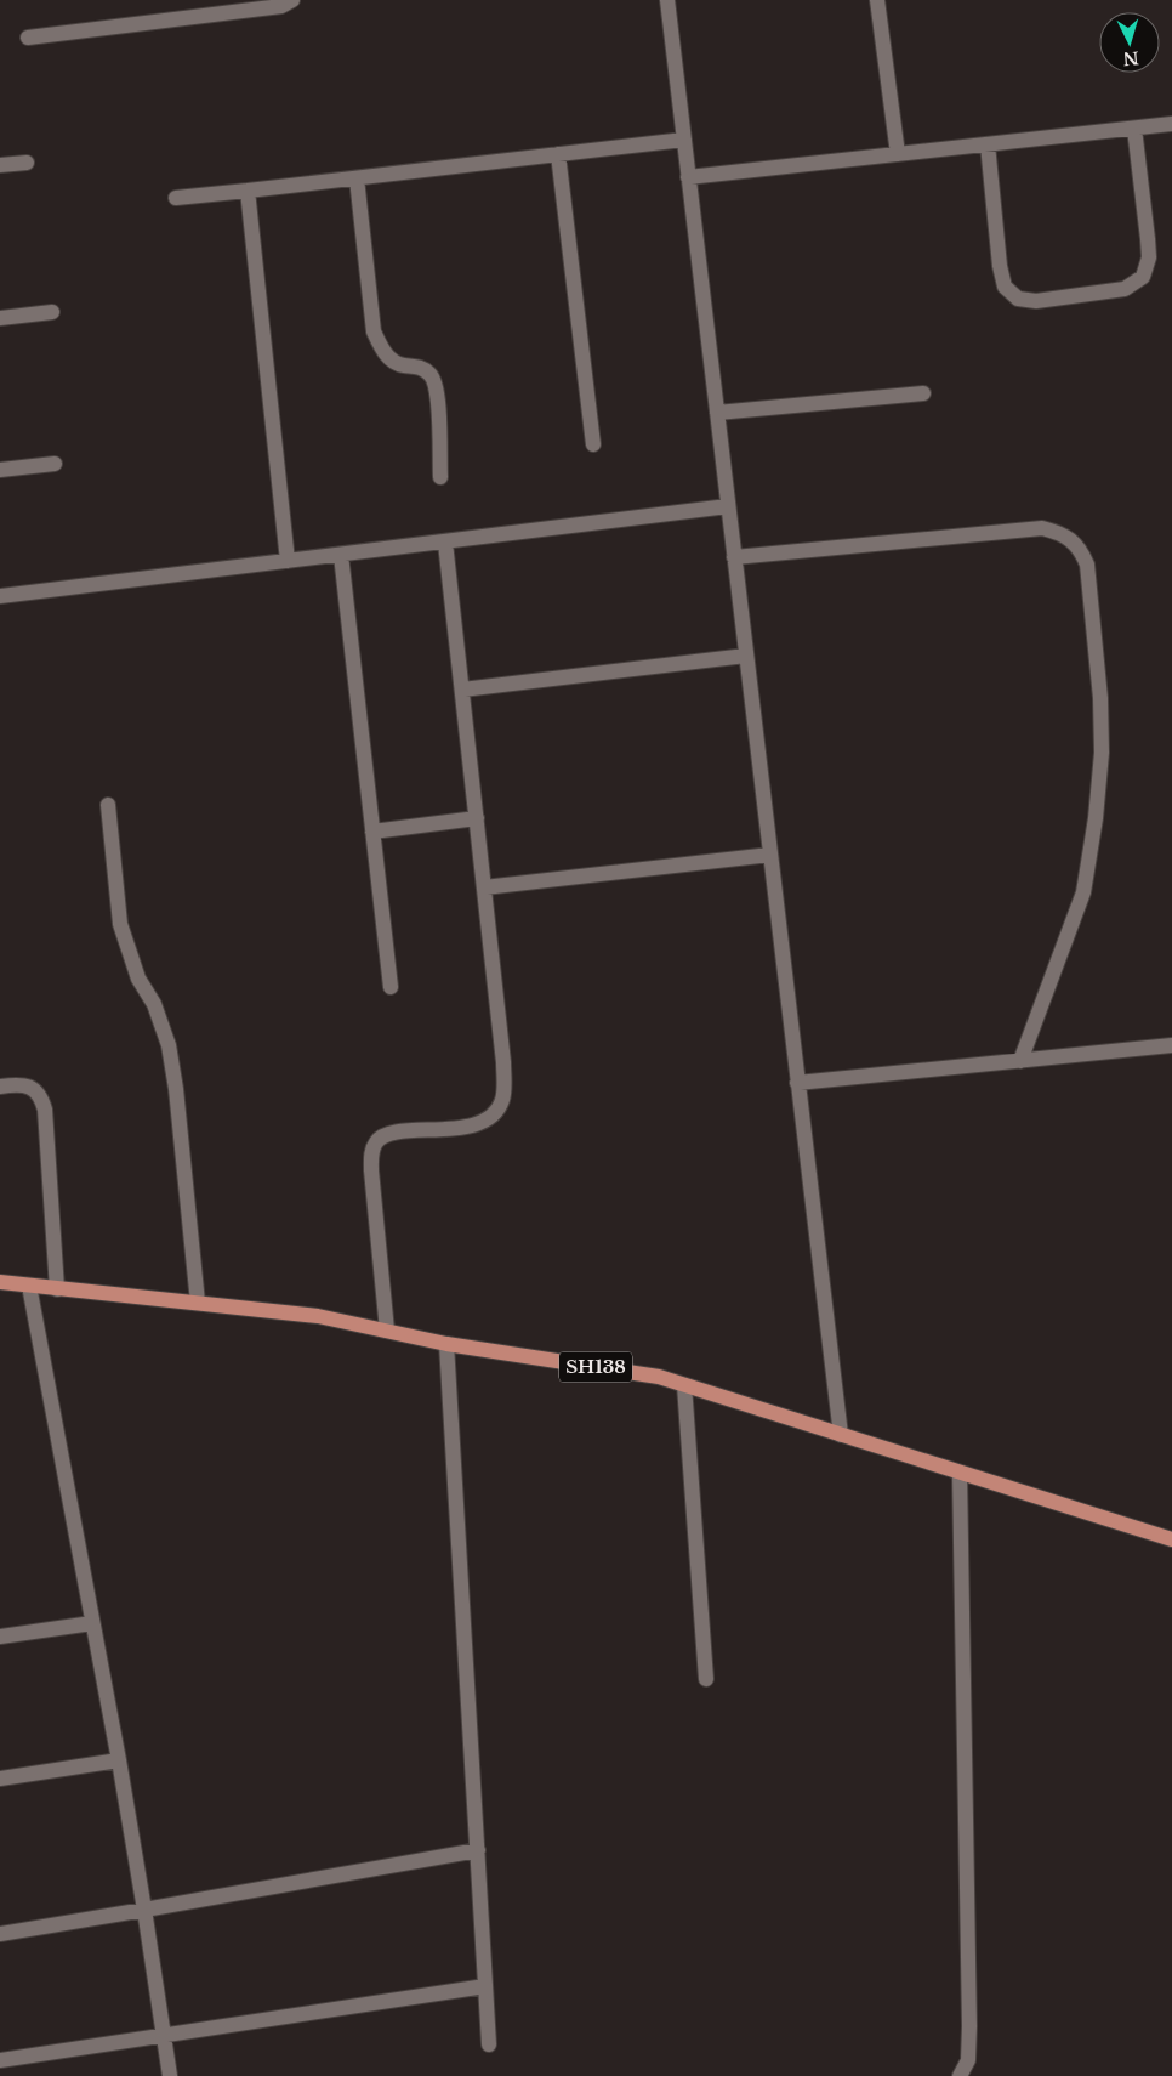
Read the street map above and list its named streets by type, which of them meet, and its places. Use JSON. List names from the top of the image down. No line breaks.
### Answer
{"streets":{"main road":["SH138"]},"north":"bottom"}
